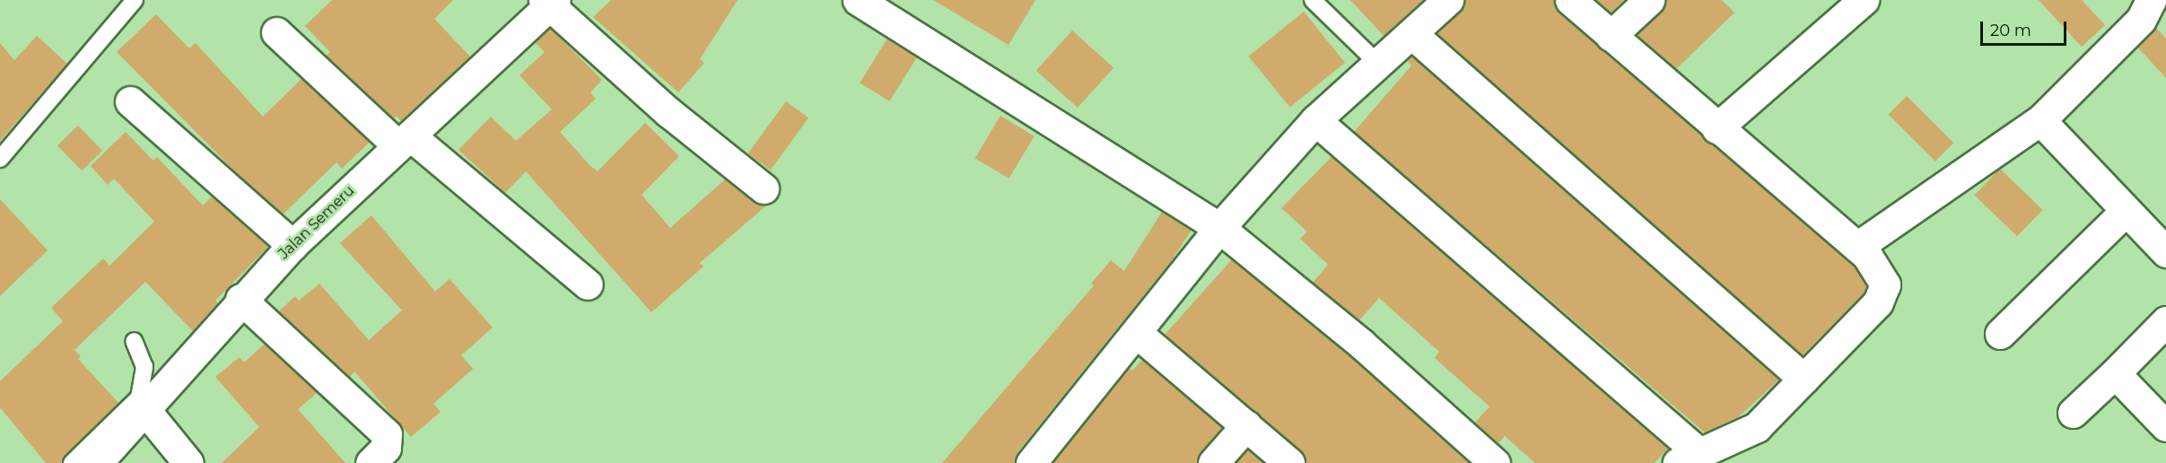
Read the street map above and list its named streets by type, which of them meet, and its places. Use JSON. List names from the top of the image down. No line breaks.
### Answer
{"streets":{"street":["Jalan Semeru"]},"scale_bar":"20 m"}
